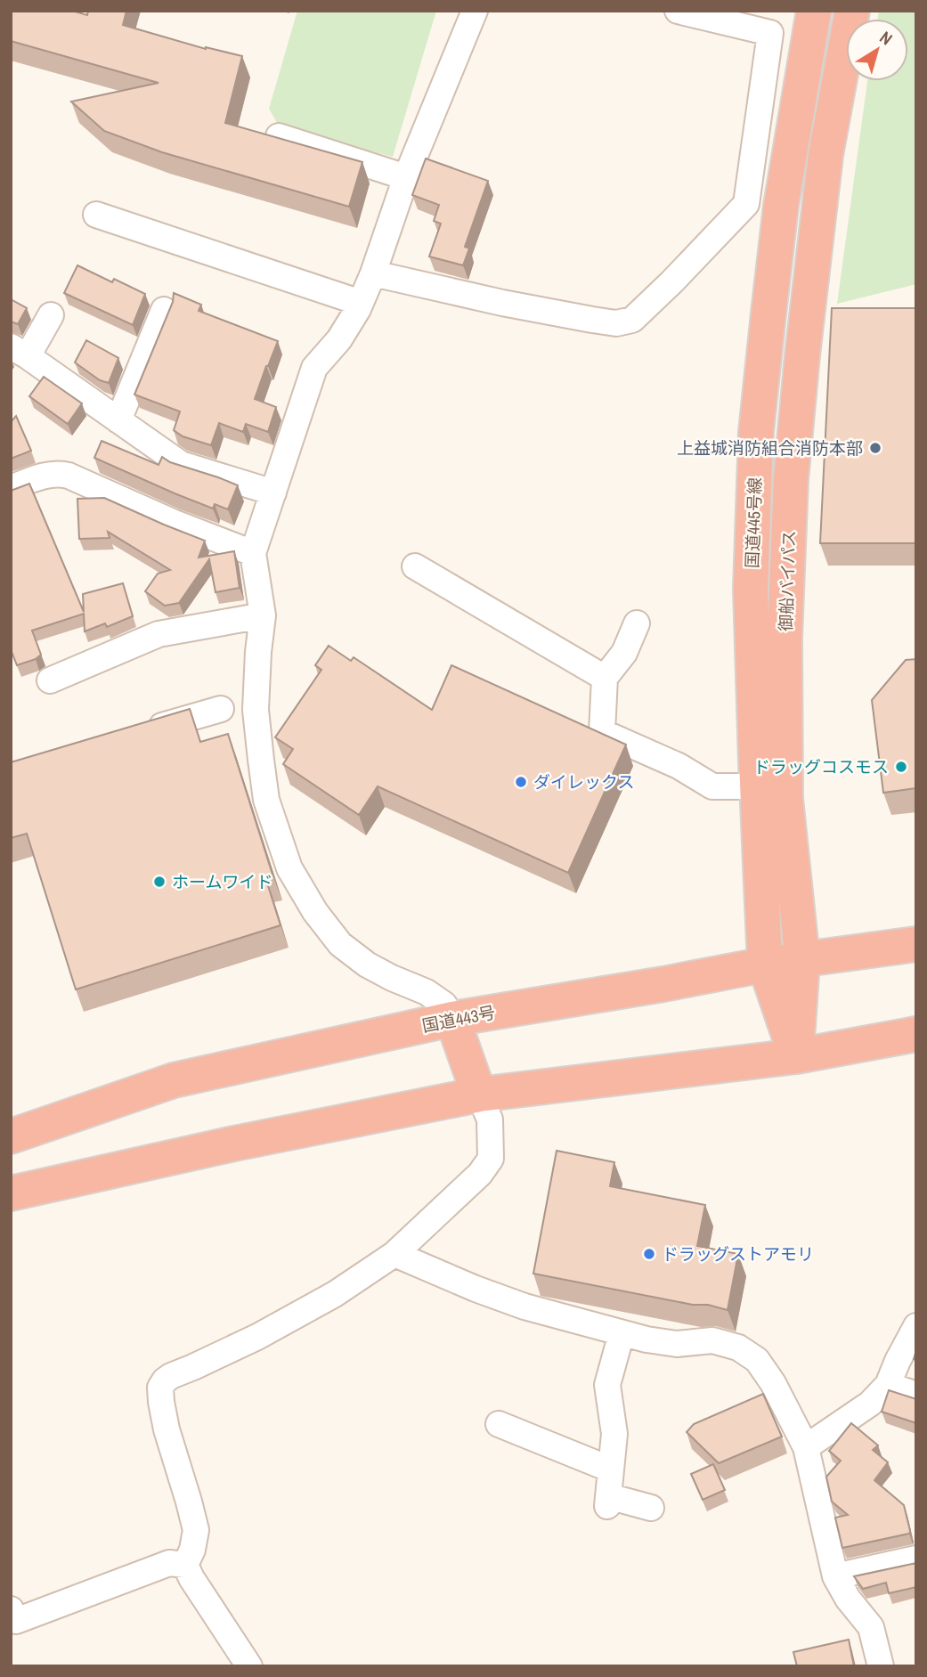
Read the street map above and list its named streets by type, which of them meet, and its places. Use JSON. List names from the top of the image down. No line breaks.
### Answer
{"streets":{"highway":["国道445号線","御船バイパス","国道443号"]},"crossings":[["国道445号線","国道443号"],["御船バイパス","国道443号"]],"places":["上益城消防組合消防本部","ドラッグコスモス","ダイレックス","ホームワイド","ドラッグストアモリ"],"north":"top right"}
